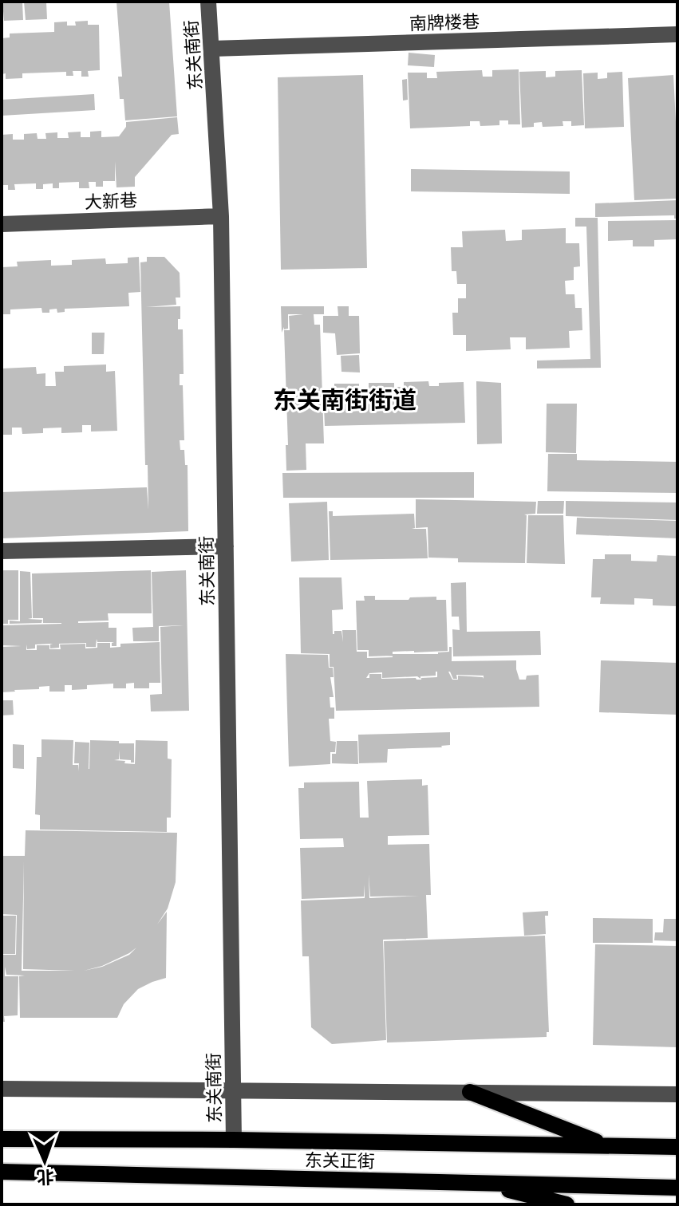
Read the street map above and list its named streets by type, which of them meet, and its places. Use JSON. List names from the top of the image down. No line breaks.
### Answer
{"streets":{"main road":["东关正街"],"street":["南牌楼巷","东关南街","大新巷"]},"crossings":[["南牌楼巷","东关南街"],["东关南街","大新巷"],["东关南街","东关正街"]],"districts":["东关南街街道"],"north":"bottom"}
